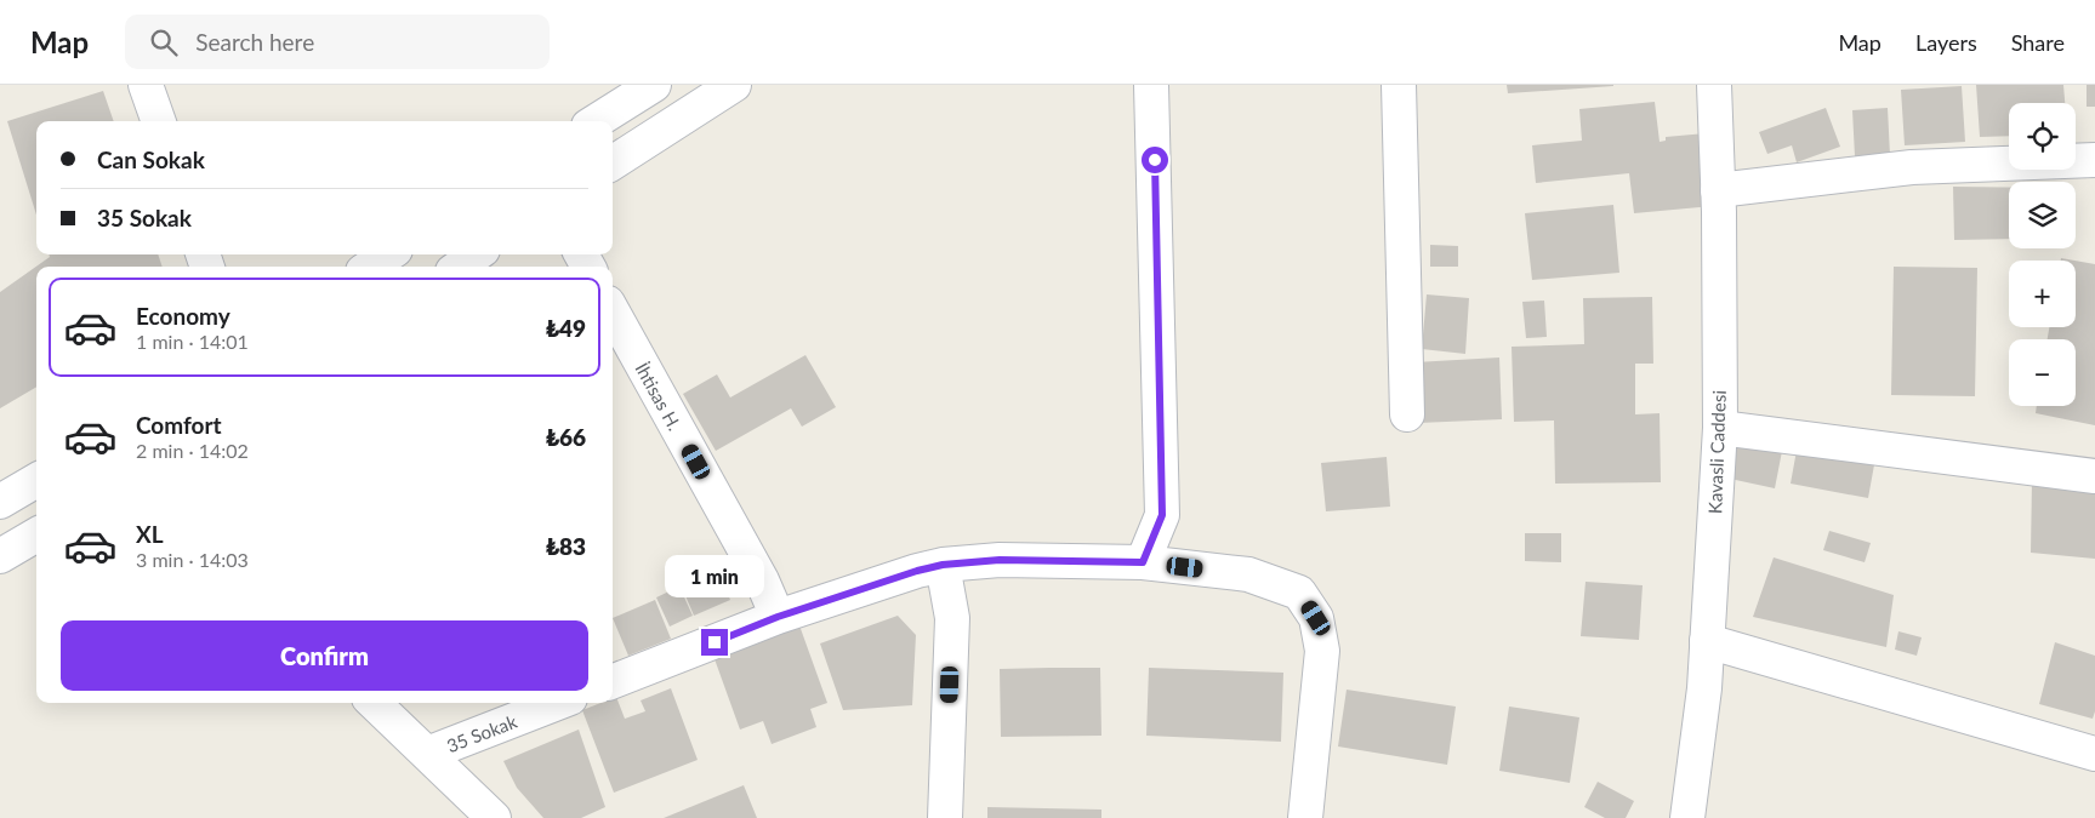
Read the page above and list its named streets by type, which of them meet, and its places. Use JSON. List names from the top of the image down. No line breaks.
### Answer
{"streets":{"street":["İhtisas H.","Kavasli Caddesi","35 Sokak"]},"page":{"header":"Map","search":"Search here","nav":["Map","Layers","Share"],"map_buttons":["+","−"],"banner":["Can Sokak","35 Sokak"],"list":[{"name":"Economy","note":"1 min · 14:01","value":"₺49"},{"name":"Comfort","note":"2 min · 14:02","value":"₺66"},{"name":"XL","note":"3 min · 14:03","value":"₺83"}],"bubble":"1 min","buttons":"Confirm"}}
